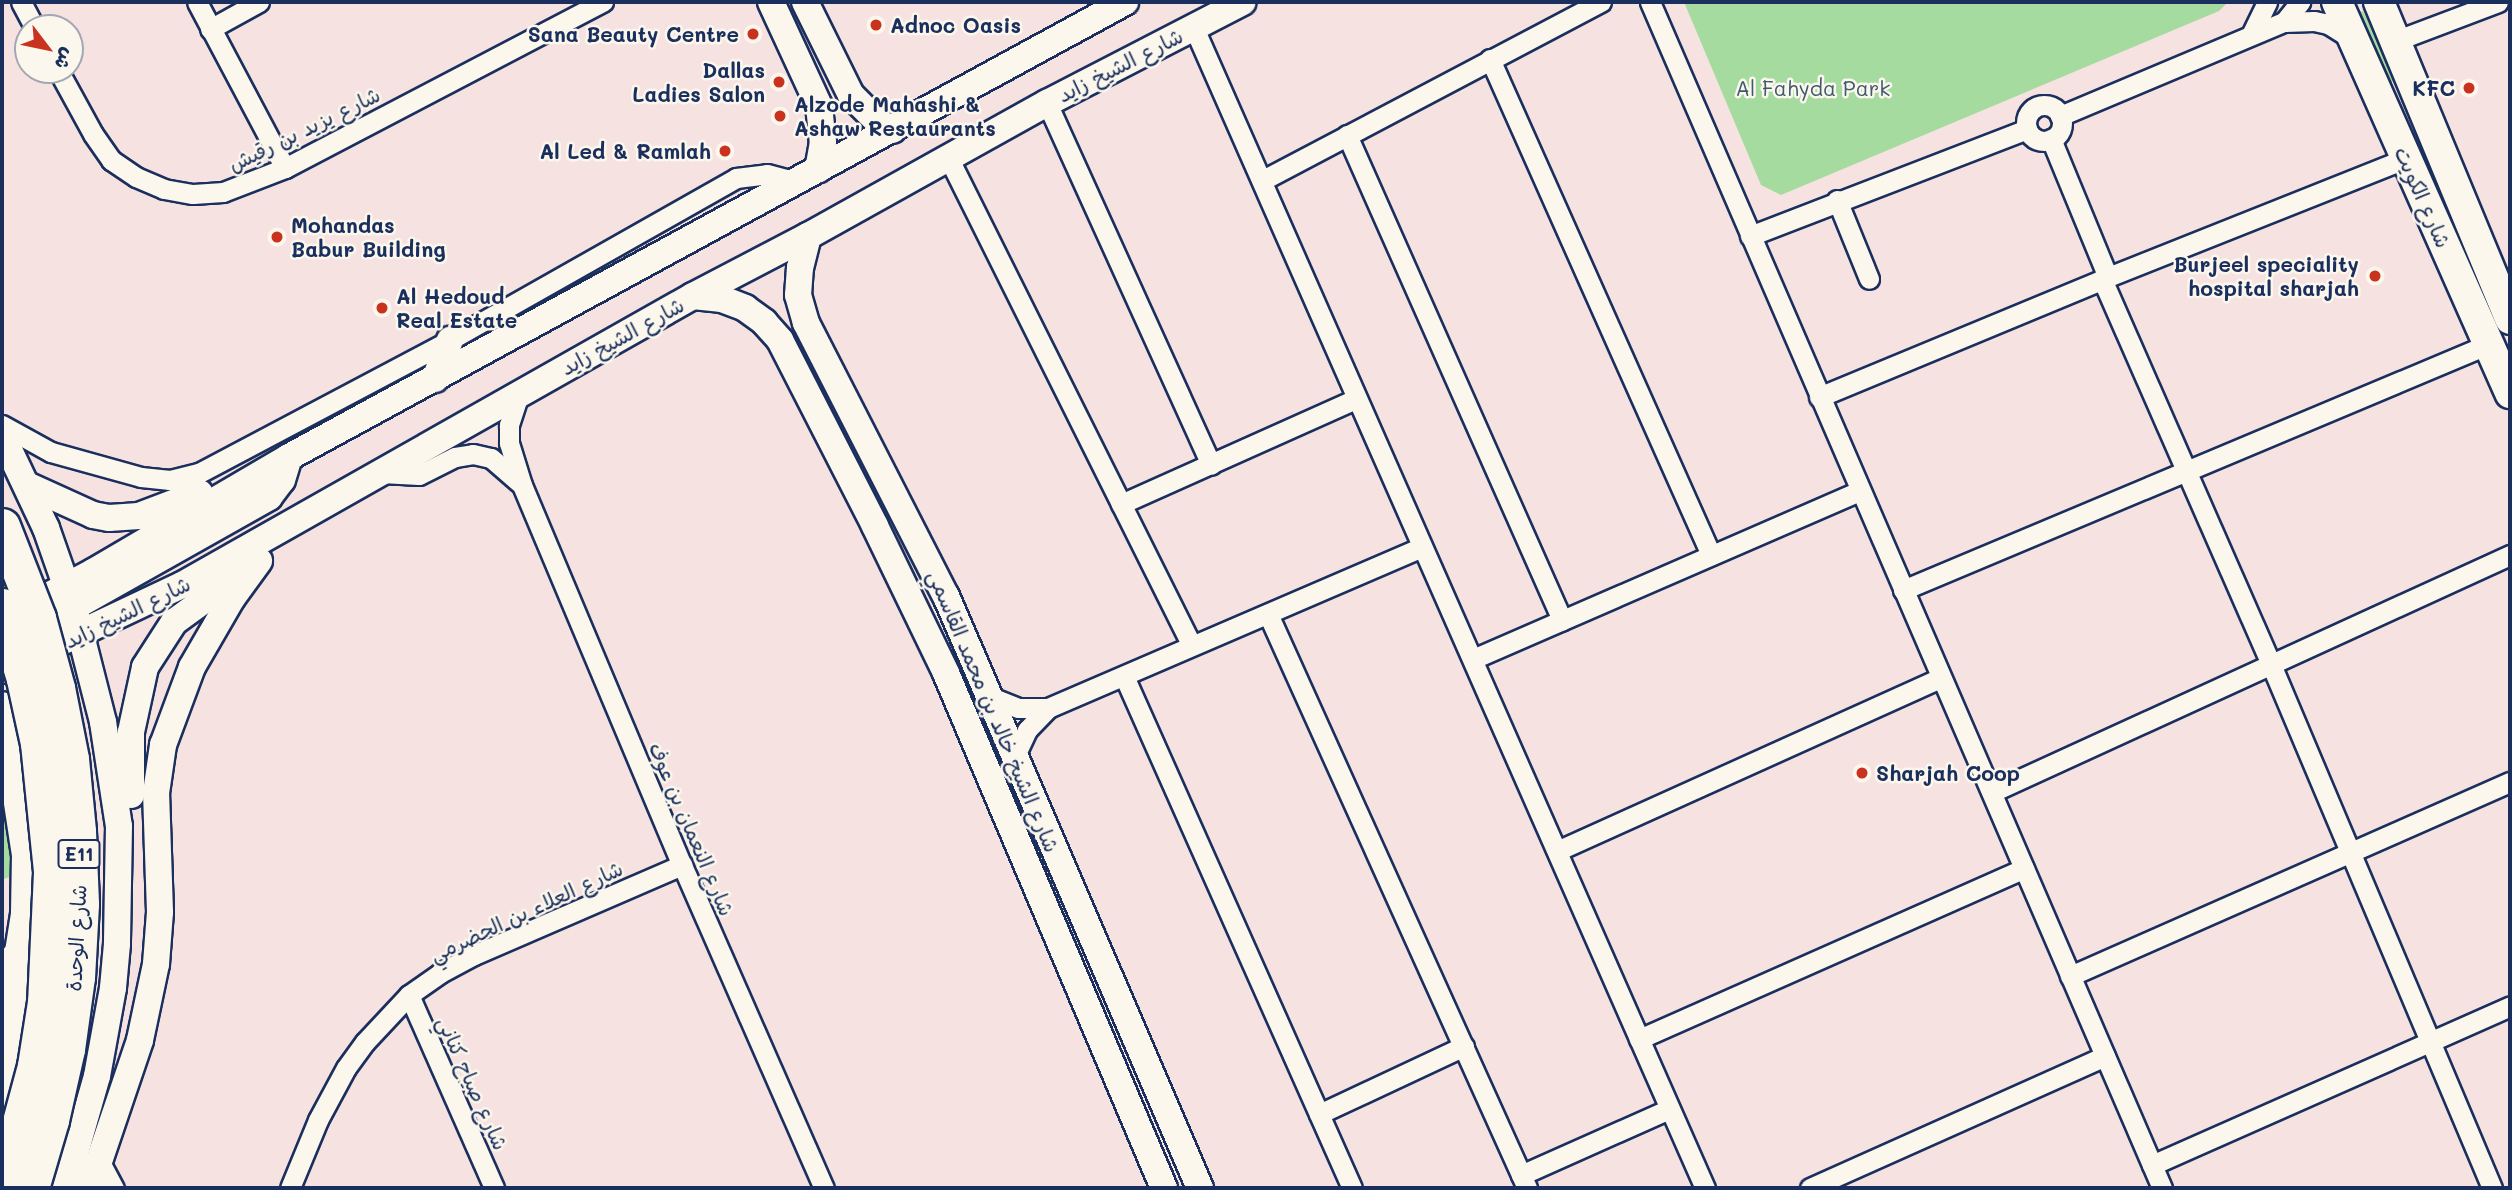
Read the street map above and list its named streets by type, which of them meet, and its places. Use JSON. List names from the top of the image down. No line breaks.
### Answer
{"streets":{"highway":["E11","شارع الوحدة"],"main road":["شارع الكويت"],"street":["شارع الشيخ زايد","شارع يزيد بن رقيش","شارع الشيخ خالد بن محمد القاسمي","شارع النعمان بن عوف","شارع العلاء بن الحضرمي","شارع صياح كناني"]},"crossings":[["شارع الشيخ زايد","شارع الشيخ خالد بن محمد القاسمي"],["شارع الشيخ زايد","شارع النعمان بن عوف"],["شارع النعمان بن عوف","شارع العلاء بن الحضرمي"],["شارع العلاء بن الحضرمي","شارع صياح كناني"]],"parks":["Al Fahyda Park"],"places":["Adnoc Oasis","Sana Beauty Centre","Dallas Ladies Salon","KFC","Alzode Mahashi & Ashaw Restaurants","Al Led & Ramlah","Mohandas Babur Building","Burjeel speciality hospital sharjah","Al Hedoud Real Estate","Sharjah Coop"],"north":"bottom right"}
